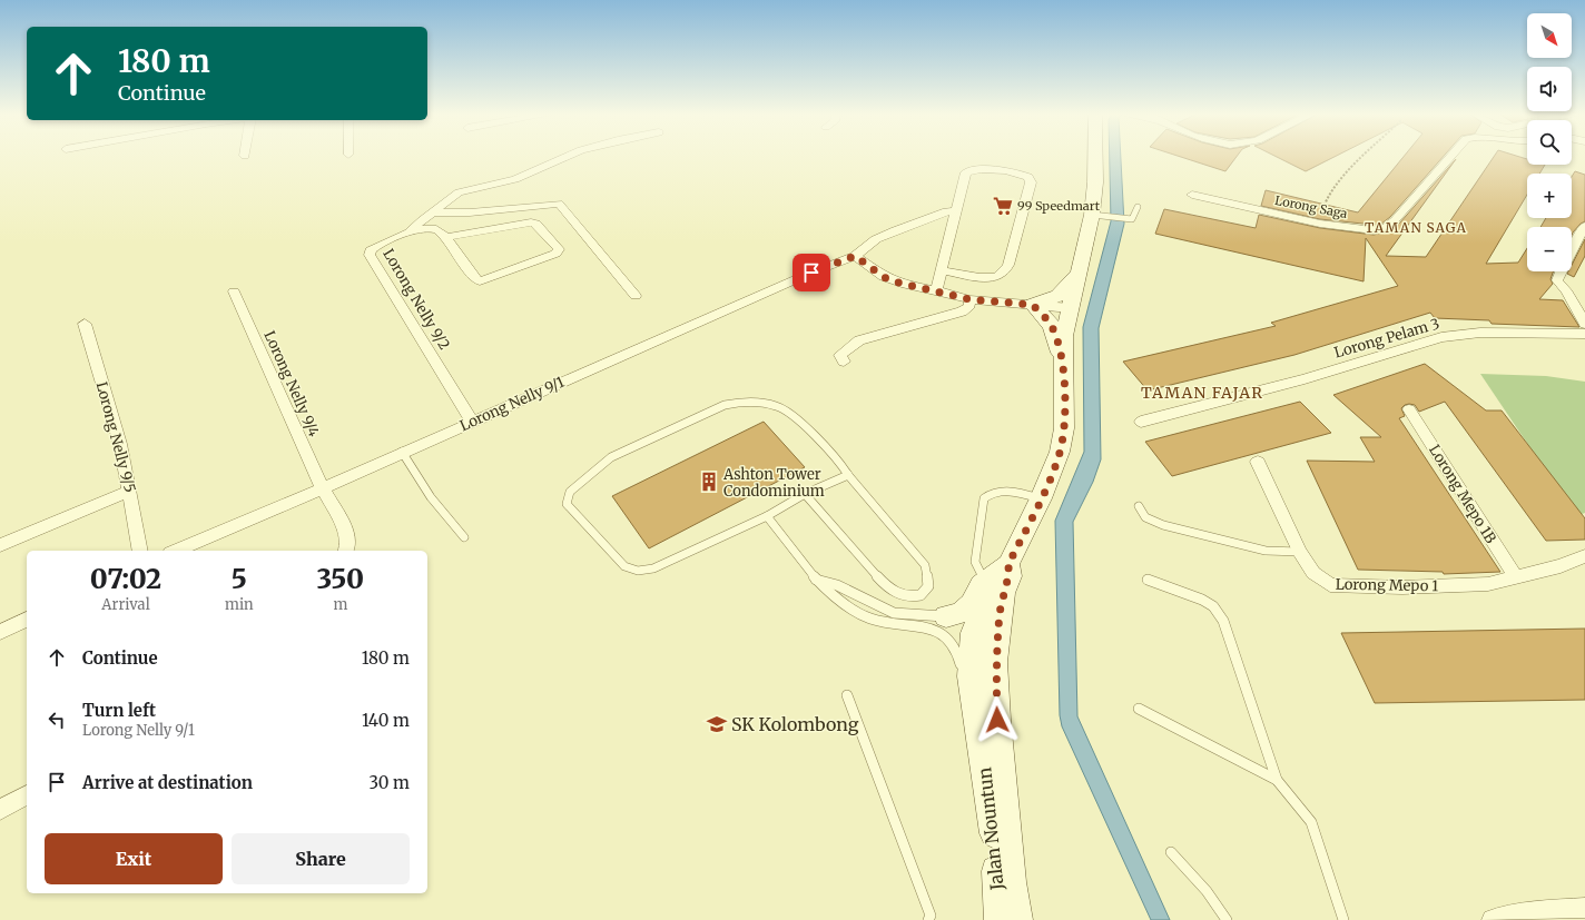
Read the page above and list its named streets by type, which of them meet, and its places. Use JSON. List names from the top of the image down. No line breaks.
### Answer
{"streets":{"street":["Lorong Saga","Lorong Nelly 9/2","Lorong Pelam 3","Lorong Nelly 9/4","Lorong Nelly 9/1","Lorong Nelly 9/5","Lorong Mepo 1B","Lorong Mepo 1","Jalan Nountun"]},"crossings":[["Lorong Nelly 9/2","Lorong Nelly 9/1"],["Lorong Nelly 9/4","Lorong Nelly 9/1"],["Lorong Mepo 1B","Lorong Mepo 1"]],"districts":["TAMAN SAGA","TAMAN FAJAR"],"places":{"supermarket":["99 Speedmart"],"building":["Ashton Tower Condominium"],"school or university":["SK Kolombong"]},"north":"bottom right","page":{"map_buttons":["+","−"],"turn":["180 m","Continue"],"eta":["07:02","Arrival","5","min","350","m"],"list":[{"name":"Continue","value":"180 m"},{"name":"Turn left","note":"Lorong Nelly 9/1","value":"140 m"},{"name":"Arrive at destination","value":"30 m"}],"buttons":["Exit","Share"]}}
